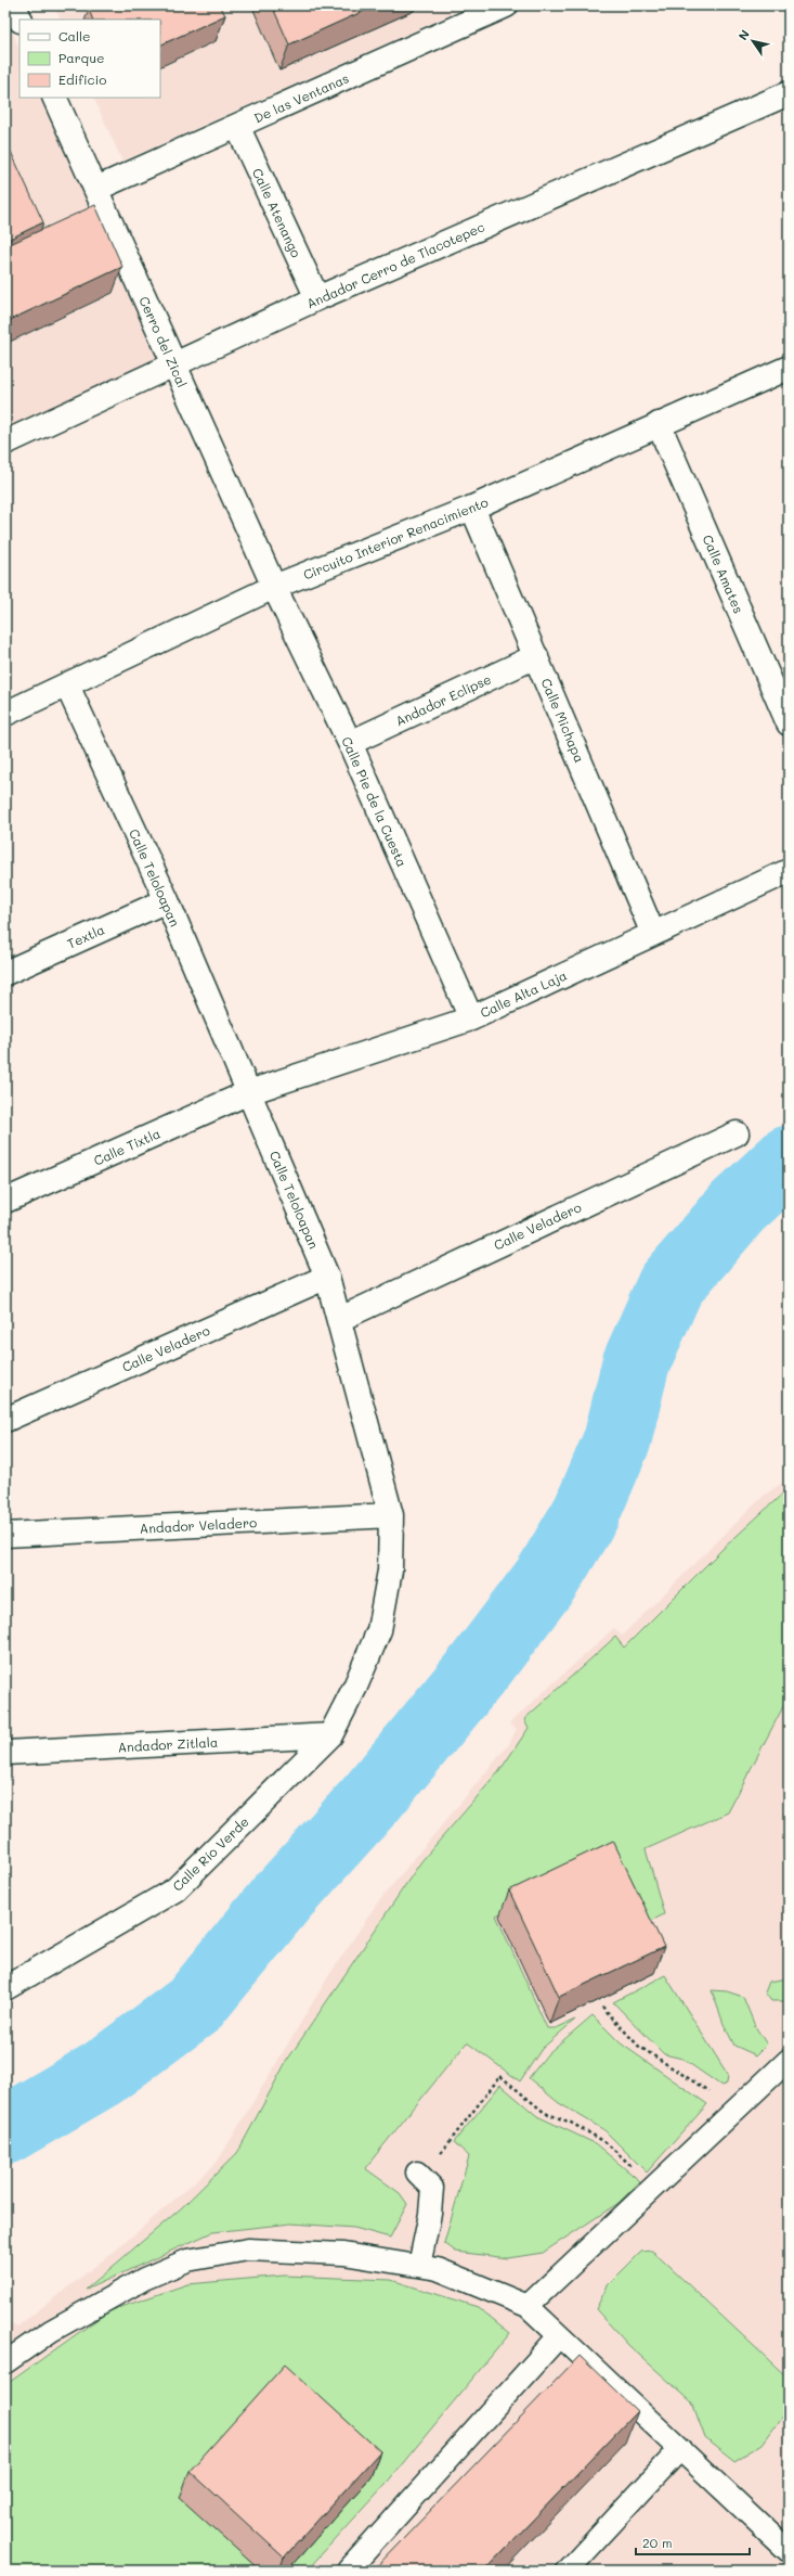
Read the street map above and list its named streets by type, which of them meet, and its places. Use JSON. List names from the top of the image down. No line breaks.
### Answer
{"streets":{"street":["De las Ventanas","Calle Atenango","Andador Cerro de Tlacotepec","Cerro del Zical","Circuito Interior Renacimiento","Calle Amates","Andador Eclipse","Calle Michapa","Calle Pie de la Cuesta","Calle Teloloapan","Textla","Calle Alta Laja","Calle Tixtla","Calle Veladero","Andador Veladero","Andador Zitlala","Calle Río Verde"]},"crossings":[["De las Ventanas","Calle Atenango"],["De las Ventanas","Cerro del Zical"],["Calle Atenango","Andador Cerro de Tlacotepec"],["Andador Cerro de Tlacotepec","Cerro del Zical"],["Cerro del Zical","Circuito Interior Renacimiento"],["Cerro del Zical","Calle Pie de la Cuesta"],["Circuito Interior Renacimiento","Calle Amates"],["Circuito Interior Renacimiento","Calle Michapa"],["Circuito Interior Renacimiento","Calle Pie de la Cuesta"],["Circuito Interior Renacimiento","Calle Teloloapan"],["Andador Eclipse","Calle Michapa"],["Andador Eclipse","Calle Pie de la Cuesta"],["Calle Michapa","Calle Alta Laja"],["Calle Pie de la Cuesta","Calle Alta Laja"],["Calle Teloloapan","Textla"],["Calle Teloloapan","Calle Alta Laja"],["Calle Teloloapan","Calle Tixtla"],["Calle Teloloapan","Calle Veladero"],["Calle Teloloapan","Andador Veladero"],["Calle Teloloapan","Andador Zitlala"],["Calle Teloloapan","Calle Río Verde"],["Calle Alta Laja","Calle Tixtla"],["Andador Zitlala","Calle Río Verde"]],"legend":["Calle","Parque","Edificio"],"scale_bar":"20 m","north":"top left"}
